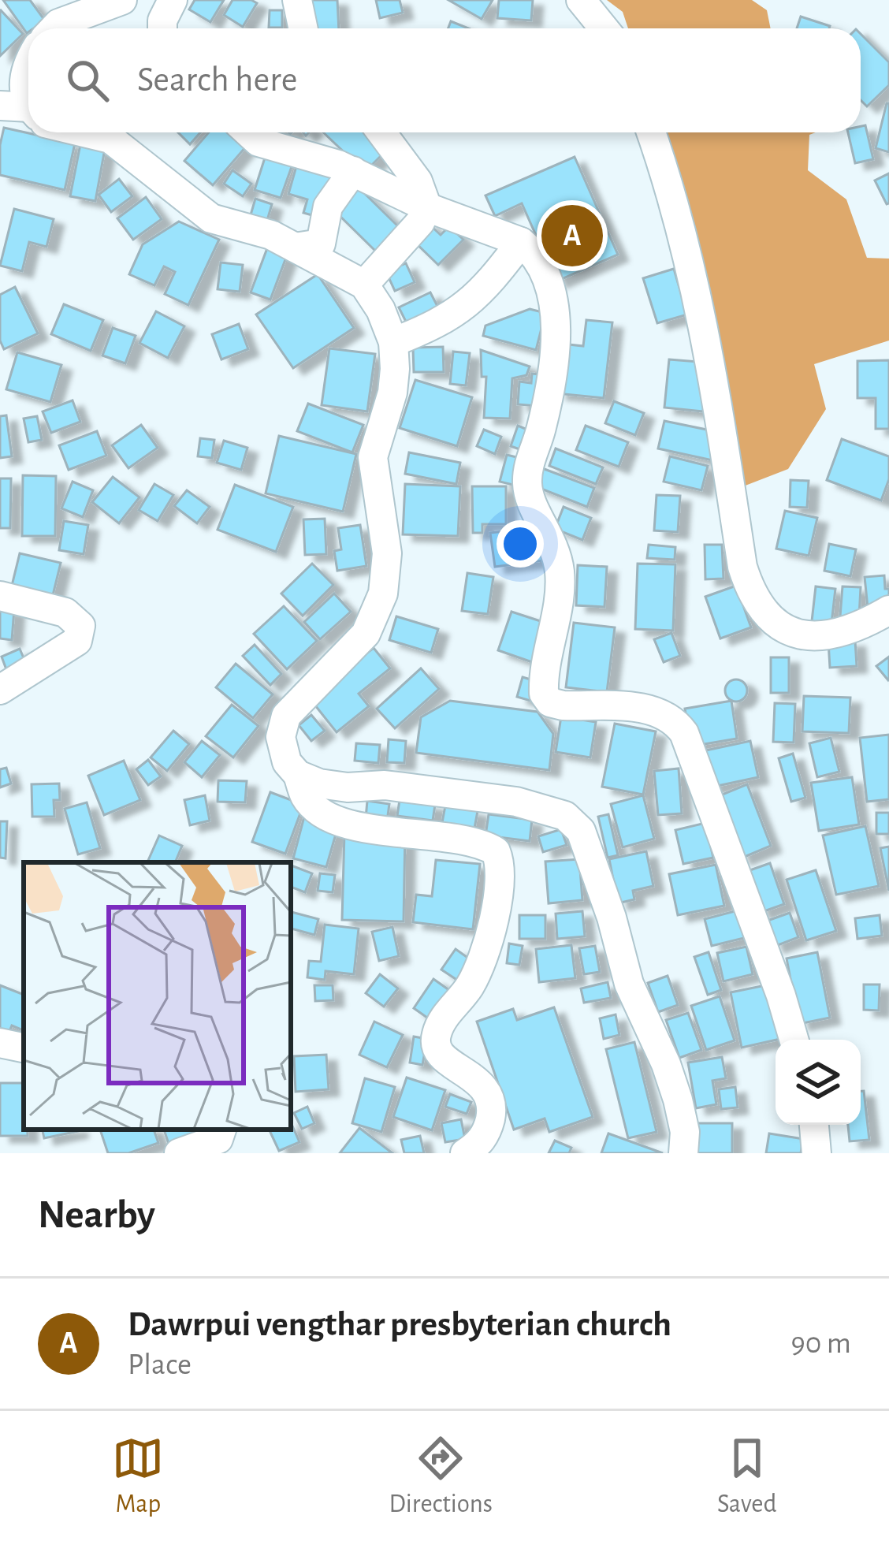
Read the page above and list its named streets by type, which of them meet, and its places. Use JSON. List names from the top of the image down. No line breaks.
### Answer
{"page":{"search":"Search here","pins":"A","heading":"Nearby","list":[{"mark":"A","name":"Dawrpui vengthar presbyterian church","note":"Place","value":"90 m"}],"nav":["Map","Directions","Saved"]}}
